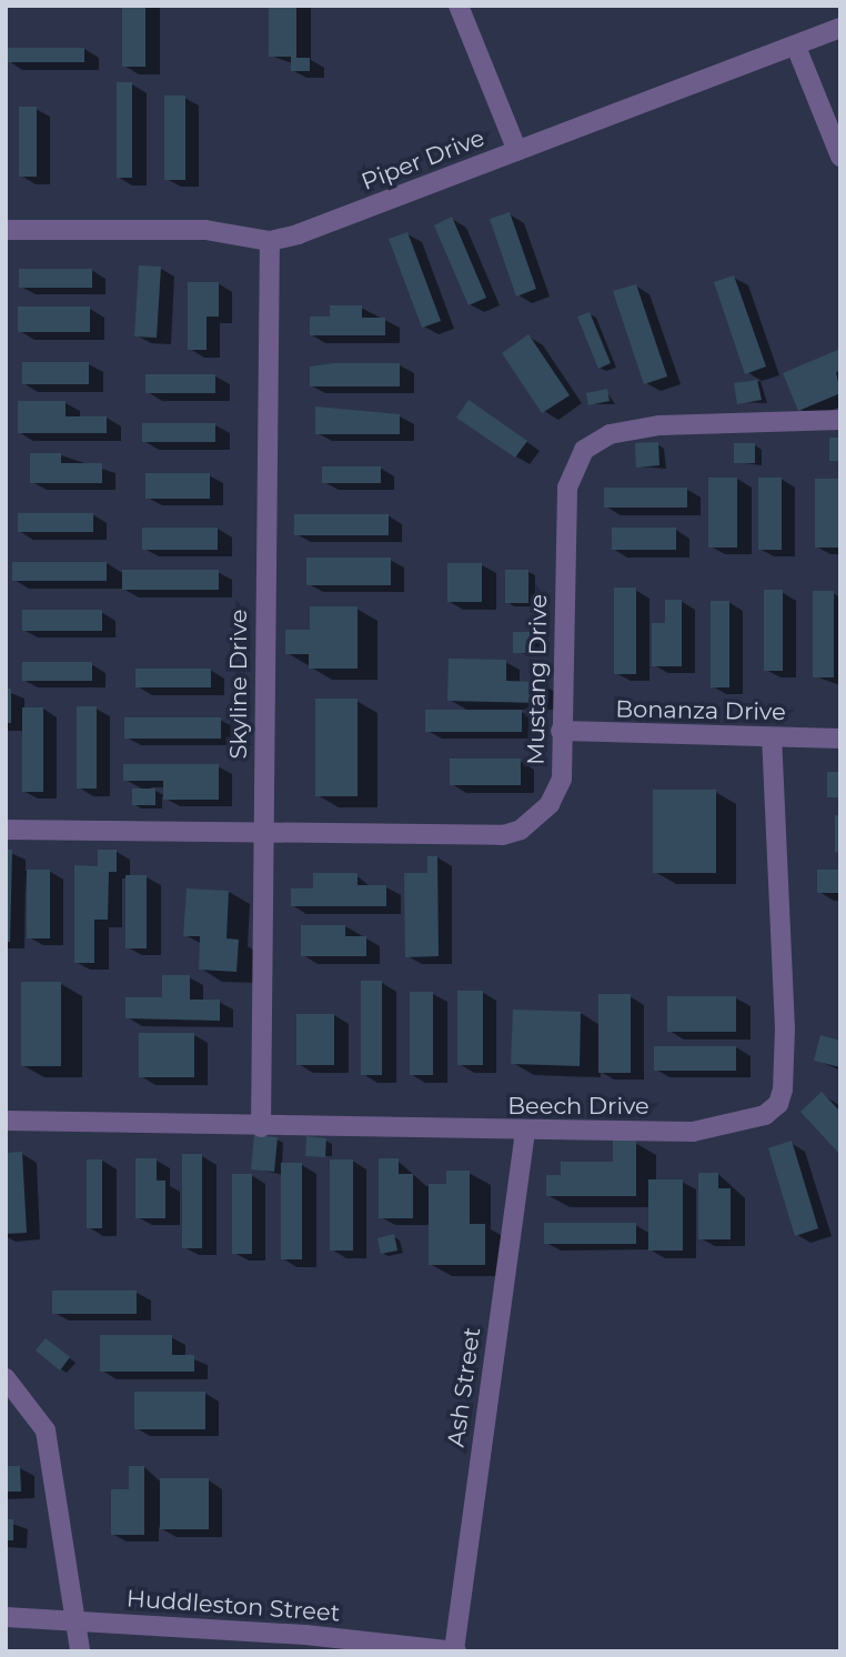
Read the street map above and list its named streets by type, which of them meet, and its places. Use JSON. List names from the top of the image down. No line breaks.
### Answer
{"streets":{"street":["Piper Drive","Mustang Drive","Skyline Drive","Bonanza Drive","Beech Drive","Ash Street","Huddleston Street"]},"crossings":[["Piper Drive","Skyline Drive"],["Mustang Drive","Skyline Drive"],["Mustang Drive","Bonanza Drive"],["Skyline Drive","Beech Drive"],["Bonanza Drive","Beech Drive"],["Beech Drive","Ash Street"],["Ash Street","Huddleston Street"]]}
